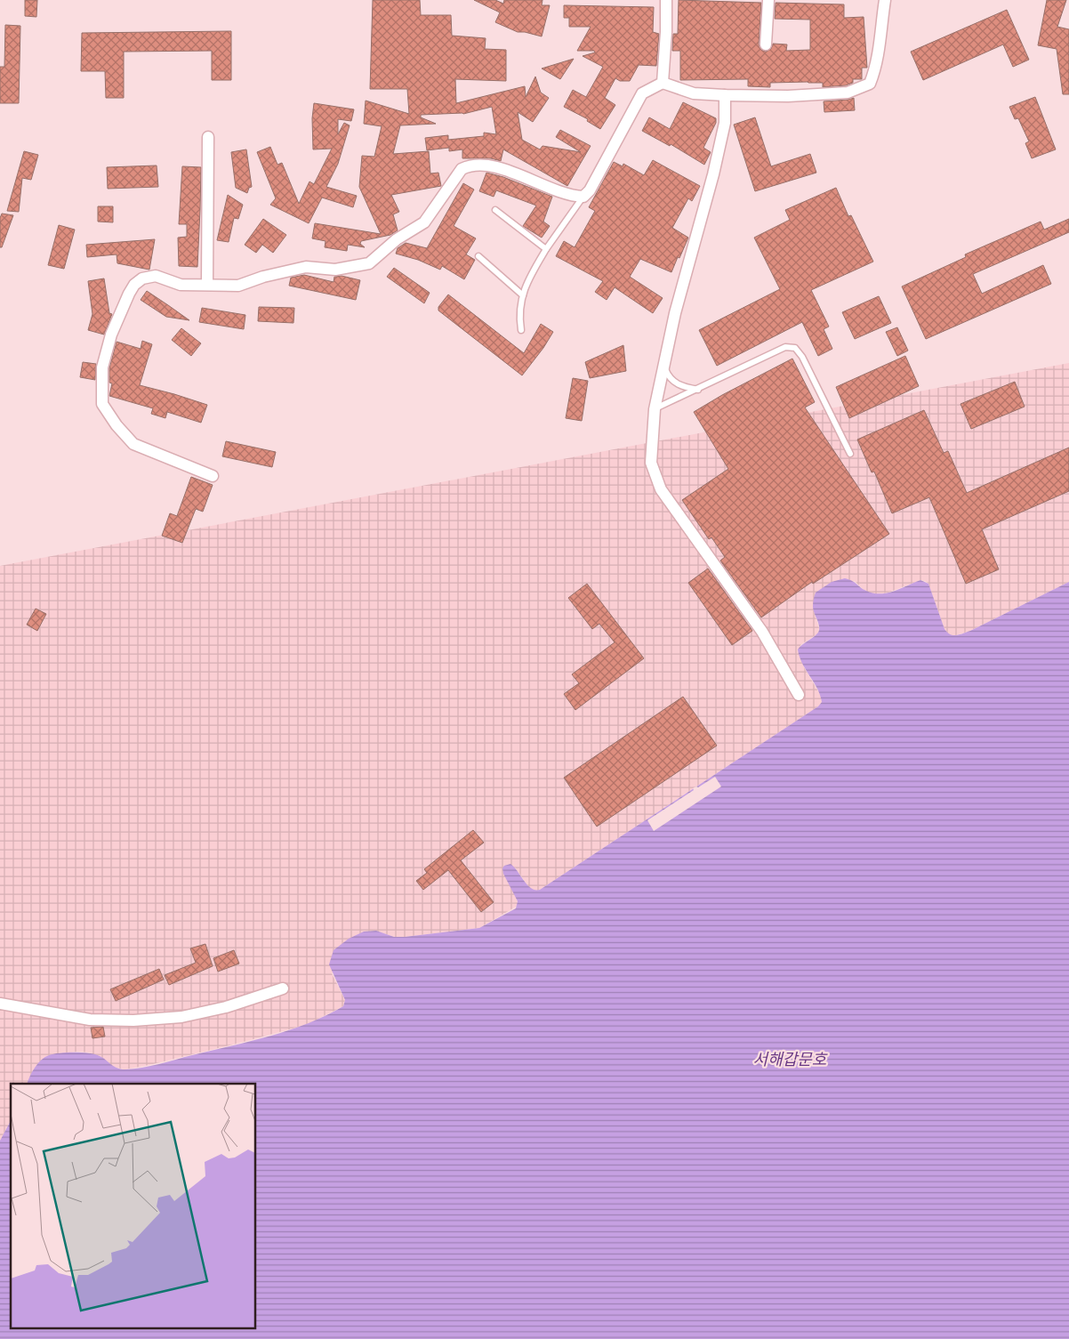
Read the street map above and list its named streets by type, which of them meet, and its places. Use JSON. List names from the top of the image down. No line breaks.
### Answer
{"water":["서해갑문호"]}
